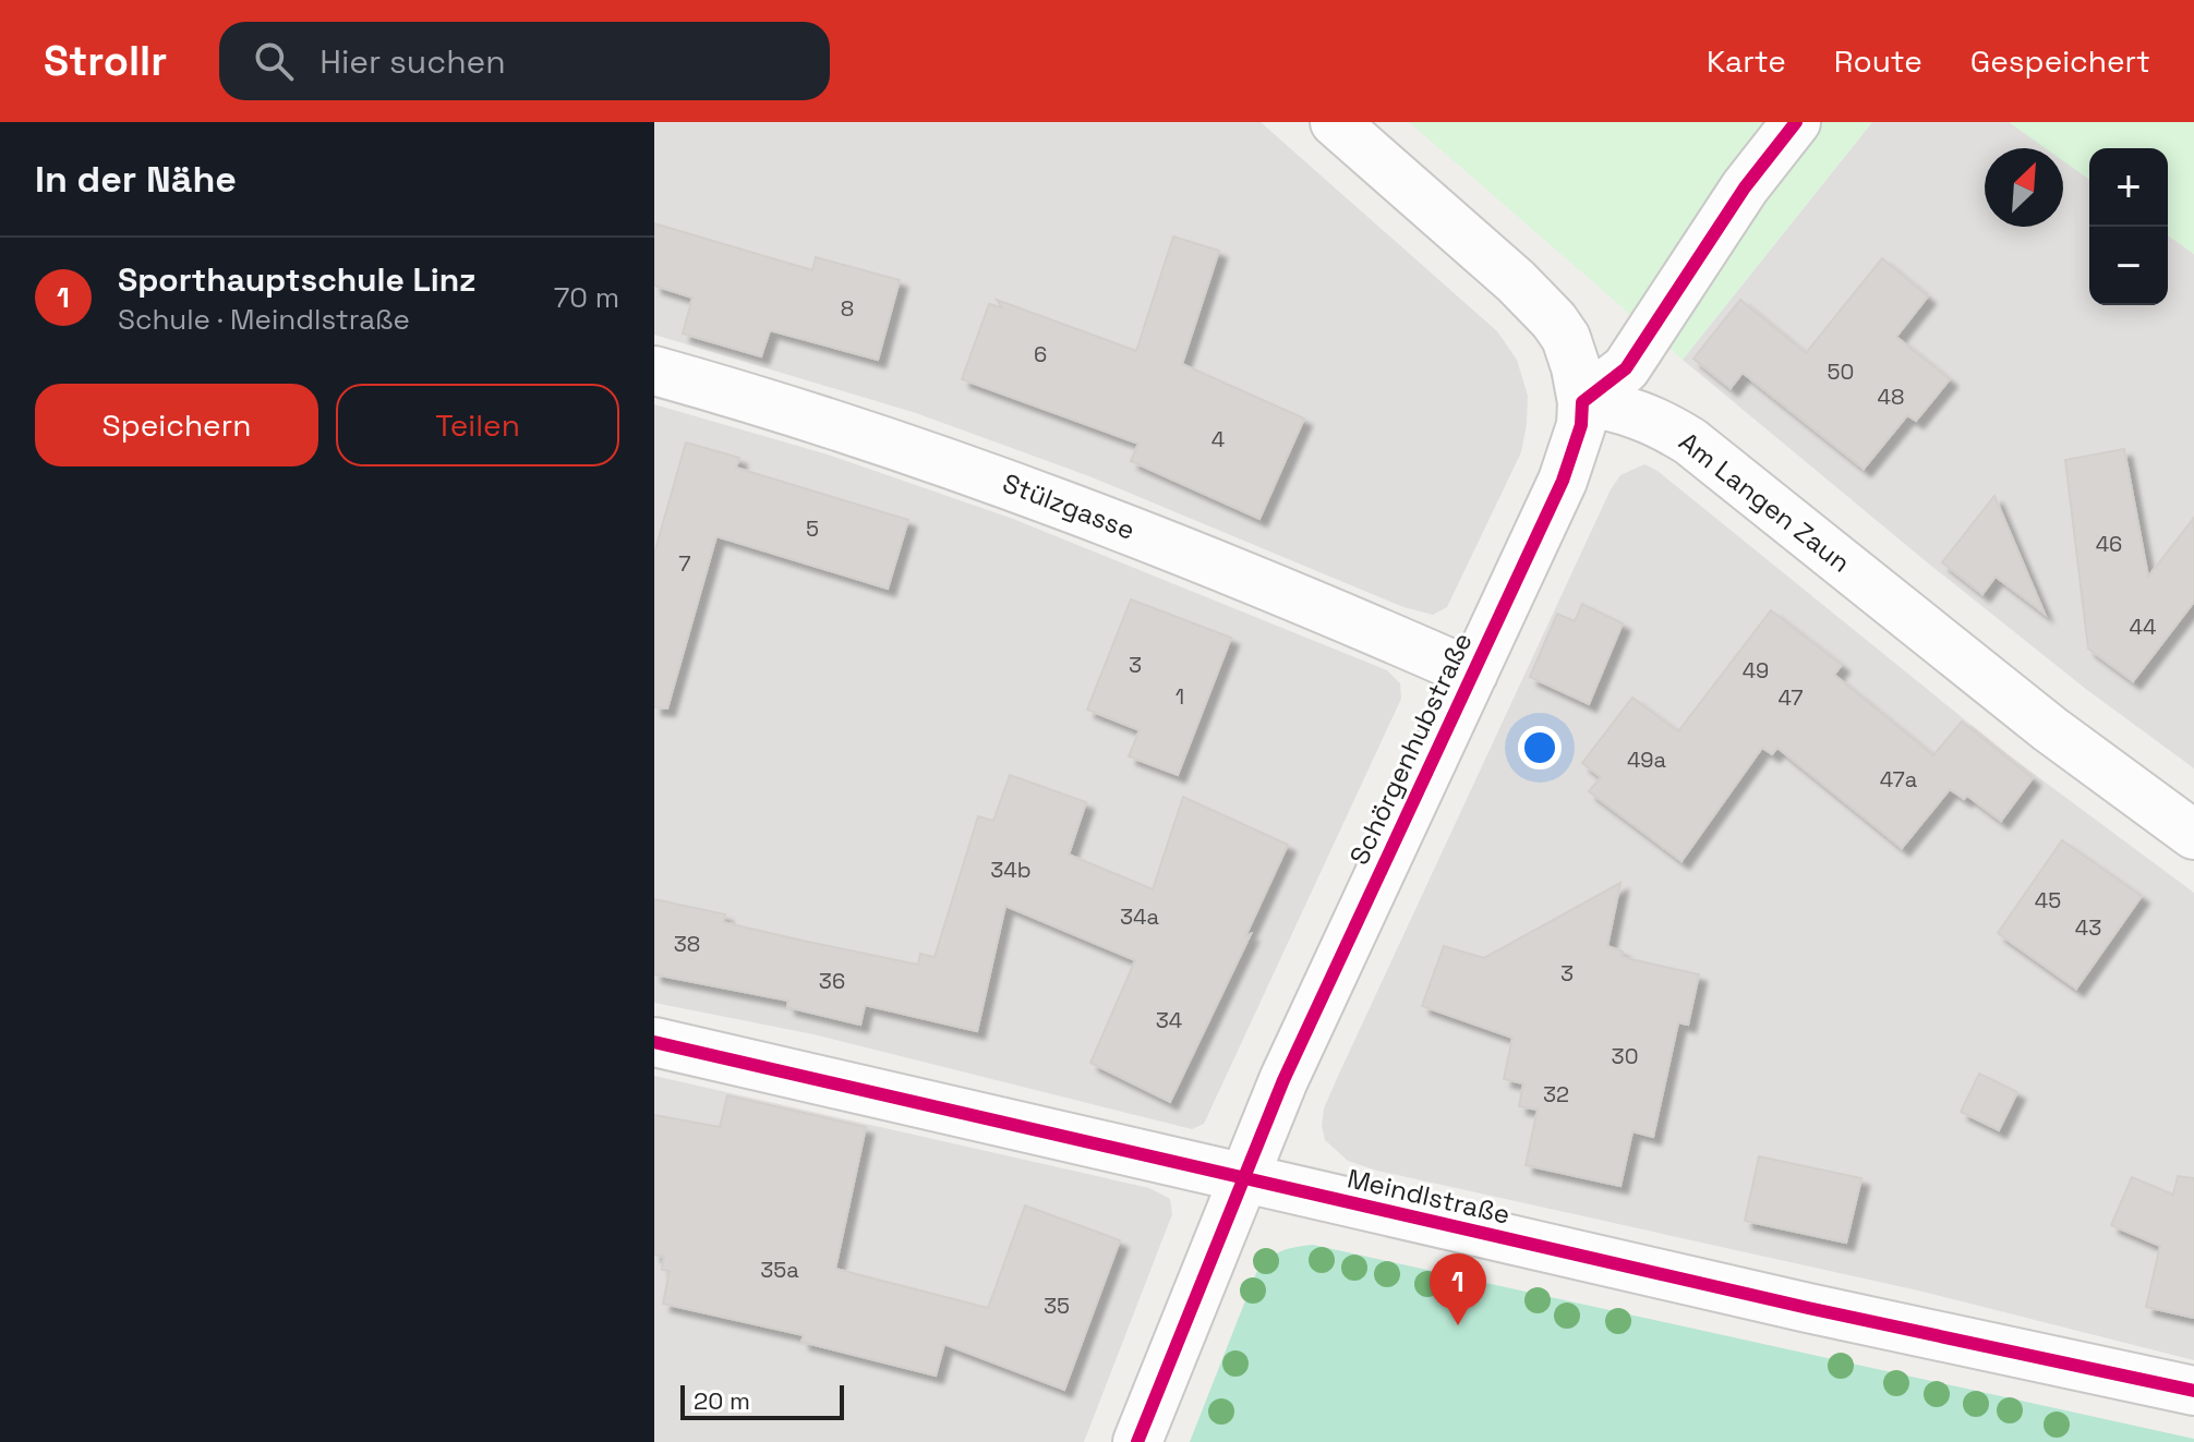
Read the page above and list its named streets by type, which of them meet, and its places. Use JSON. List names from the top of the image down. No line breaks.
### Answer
{"streets":{"street":["Am Langen Zaun","Stülzgasse","Schörgenhubstraße","Meindlstraße"]},"crossings":[["Am Langen Zaun","Schörgenhubstraße"],["Stülzgasse","Schörgenhubstraße"],["Schörgenhubstraße","Meindlstraße"]],"house_numbers":["8","6","50","48","4","5","46","7","44","3","49","1","47","49a","47a","34b","45","34a","43","38","3","36","34","30","32","35a","35"],"scale_bar":"20 m","north":"top right","page":{"header":"Strollr","search":"Hier suchen","nav":["Karte","Route","Gespeichert"],"heading":"In der Nähe","map_buttons":["+","−"],"list":[{"mark":"1","name":"Sporthauptschule Linz","note":"Schule · Meindlstraße","value":"70 m"}],"buttons":["Speichern","Teilen"],"pins":"1","scale":"20 m"}}
